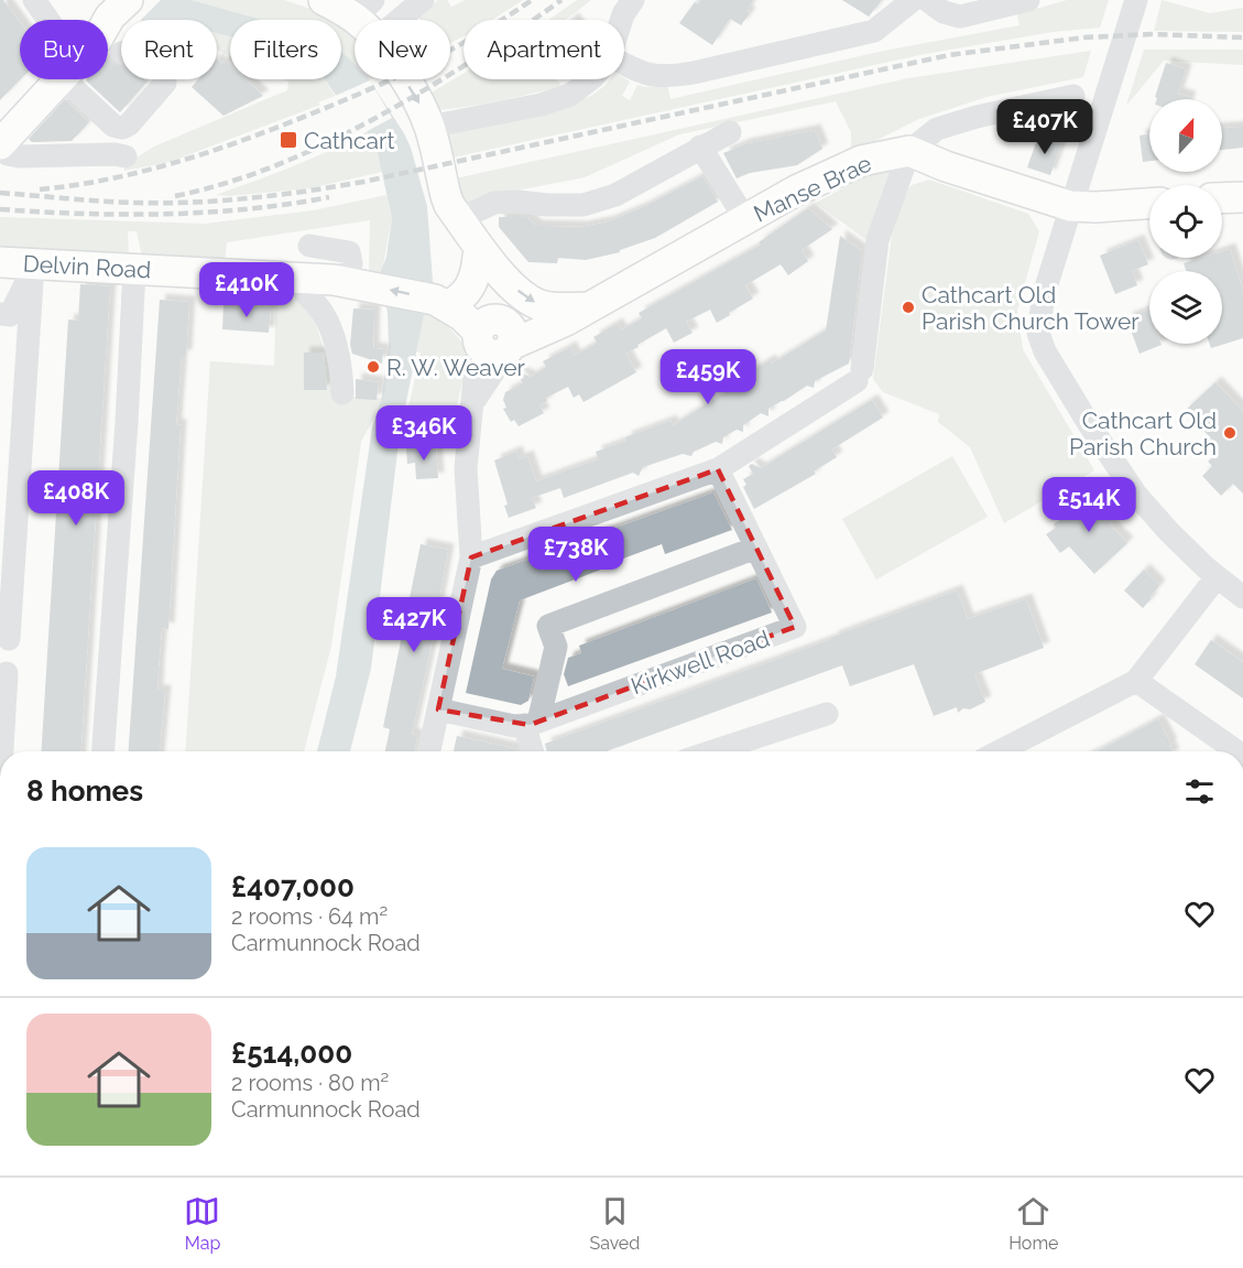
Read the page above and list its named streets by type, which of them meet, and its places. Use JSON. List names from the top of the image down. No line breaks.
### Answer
{"streets":{"main road":["Manse Brae","Delvin Road"],"street":["Kirkwell Road"]},"crossings":[["Manse Brae","Delvin Road"]],"places":{"transit":["Cathcart"],"other":["Cathcart Old Parish Church Tower","R. W. Weaver","Cathcart Old Parish Church"]},"north":"top","page":{"chip":["Buy","Rent","Filters","New","Apartment"],"price":["£407K","£410K","£459K","£346K","£408K","£514K","£738K","£427K"],"heading":"8 homes","list":[{"name":"£407,000","note":"2 rooms · 64 m² · Carmunnock Road"},{"name":"£514,000","note":"2 rooms · 80 m² · Carmunnock Road"}],"tabs":["Map","Saved","Home"]}}
